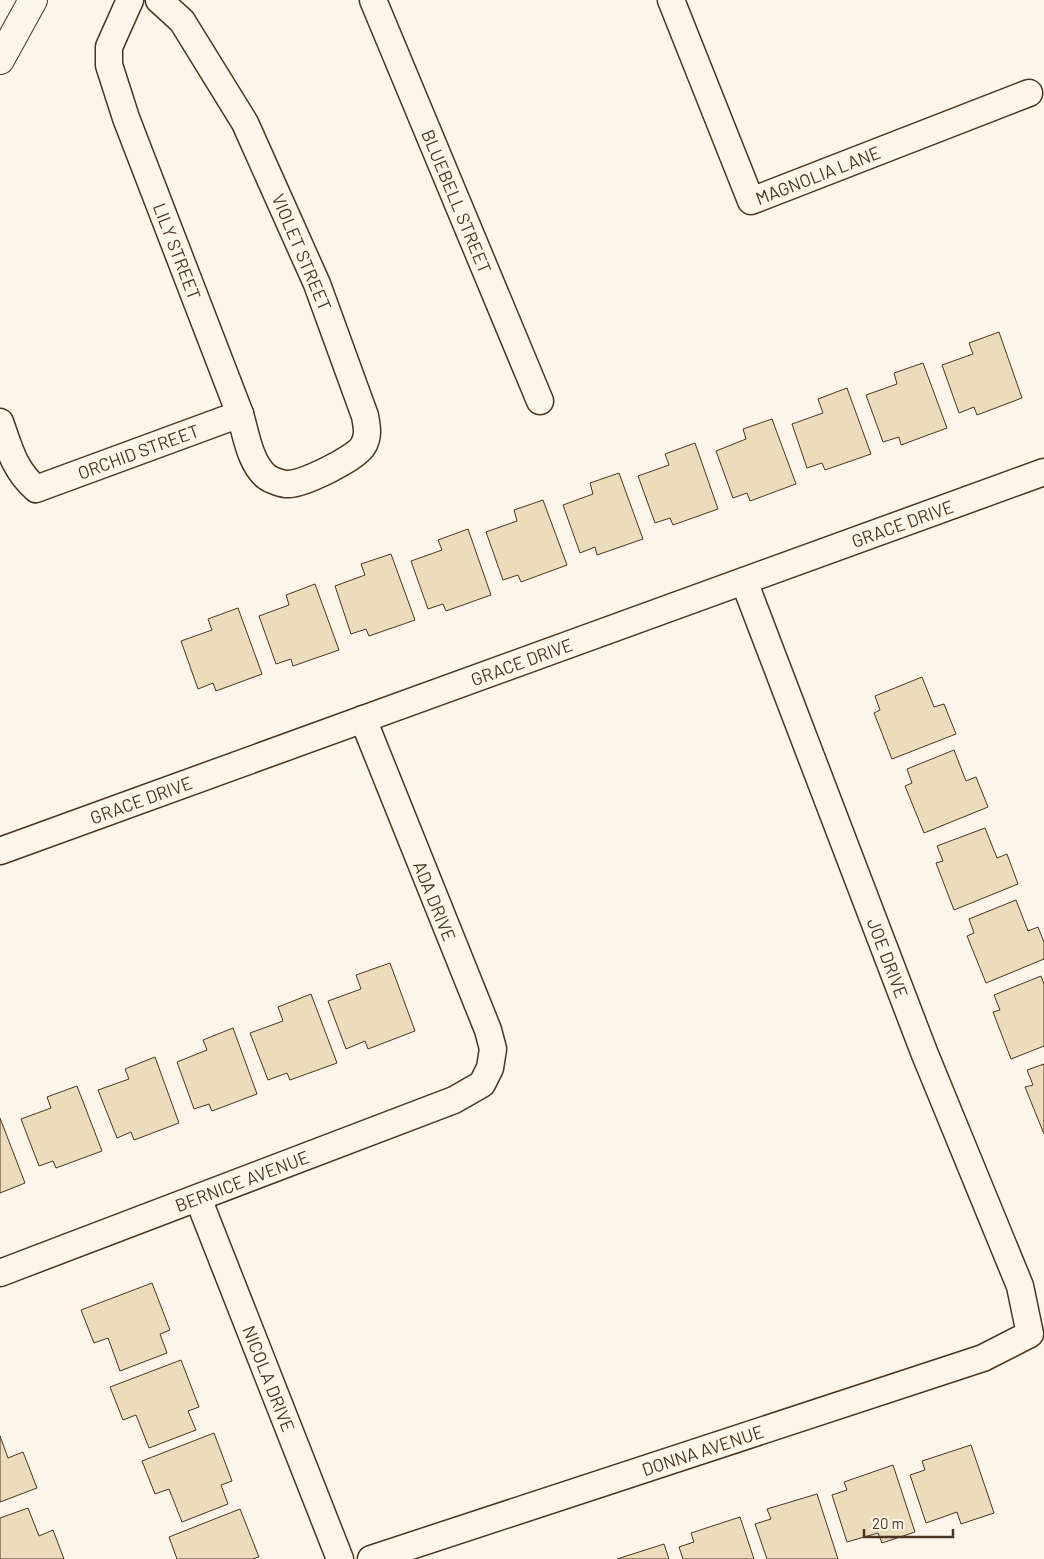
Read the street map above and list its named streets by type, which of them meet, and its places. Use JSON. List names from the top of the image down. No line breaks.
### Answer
{"streets":{"street":["MAGNOLIA LANE","BLUEBELL STREET","LILY STREET","VIOLET STREET","ORCHID STREET","GRACE DRIVE","ADA DRIVE","JOE DRIVE","BERNICE AVENUE","NICOLA DRIVE","DONNA AVENUE"]},"crossings":[["LILY STREET","VIOLET STREET"],["LILY STREET","ORCHID STREET"],["GRACE DRIVE","ADA DRIVE"],["GRACE DRIVE","JOE DRIVE"],["ADA DRIVE","BERNICE AVENUE"],["JOE DRIVE","DONNA AVENUE"],["BERNICE AVENUE","NICOLA DRIVE"]],"scale_bar":"20 m"}
